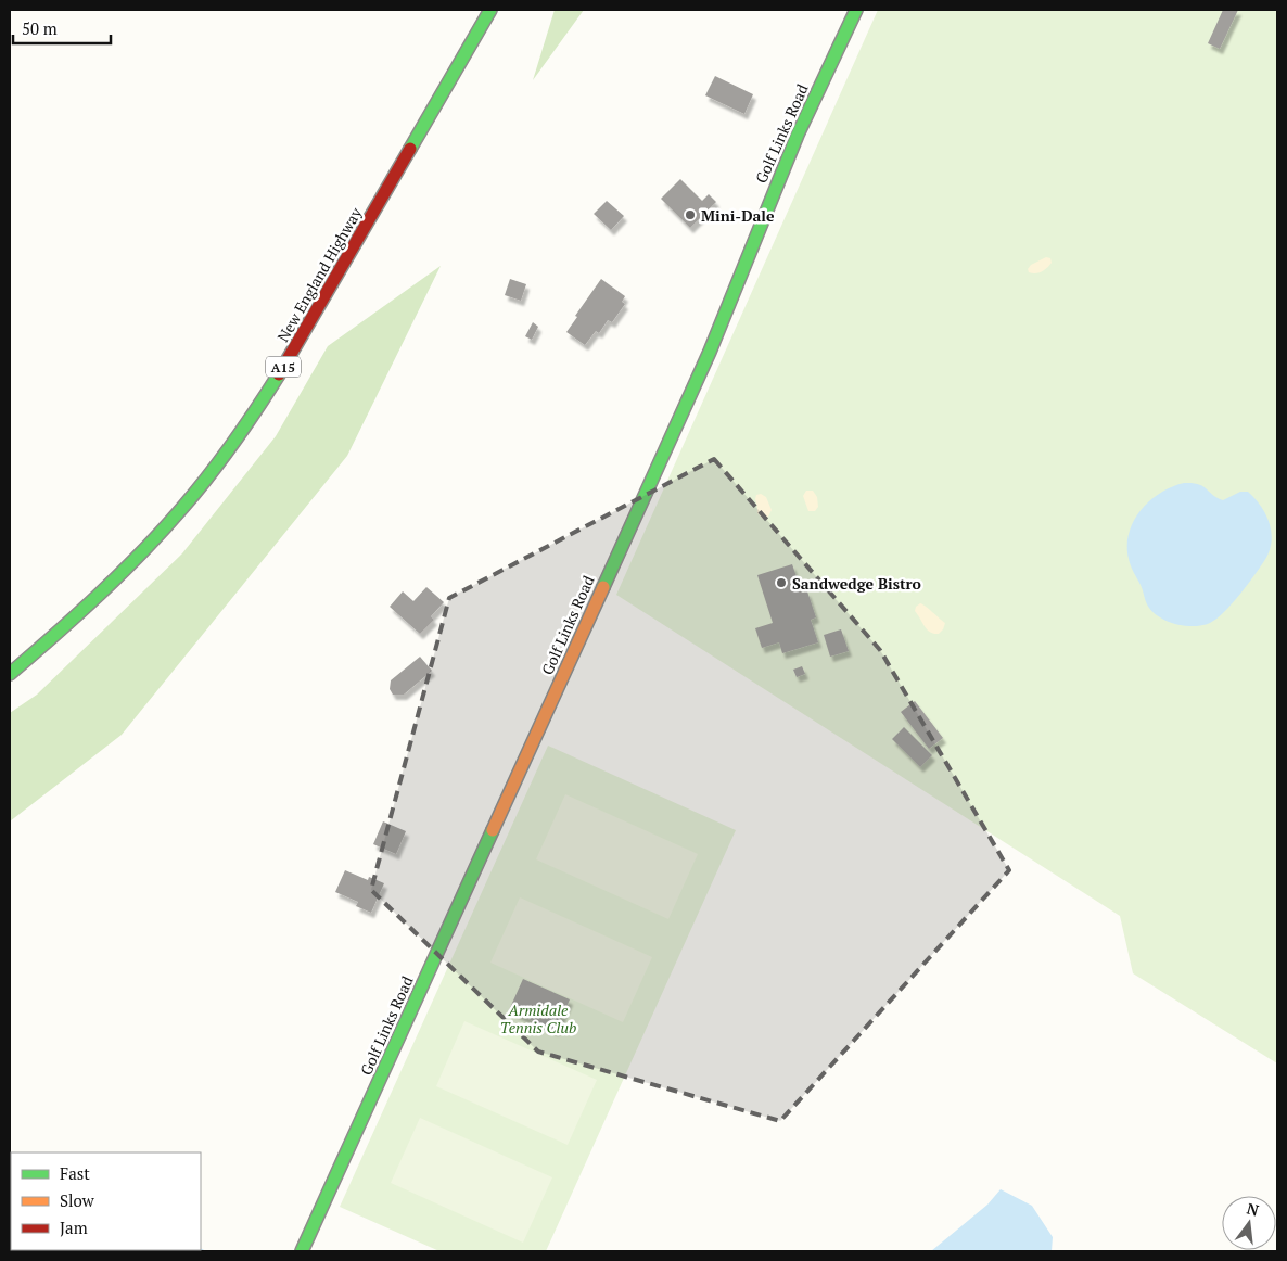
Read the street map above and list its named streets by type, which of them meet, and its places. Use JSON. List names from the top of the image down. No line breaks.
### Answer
{"streets":{"main road":["Golf Links Road","New England Highway","A15"]},"parks":["Armidale Tennis Club"],"places":["Mini-Dale","Sandwedge Bistro"],"legend":["Fast","Slow","Jam"],"scale_bar":"50 m","north":"top"}
